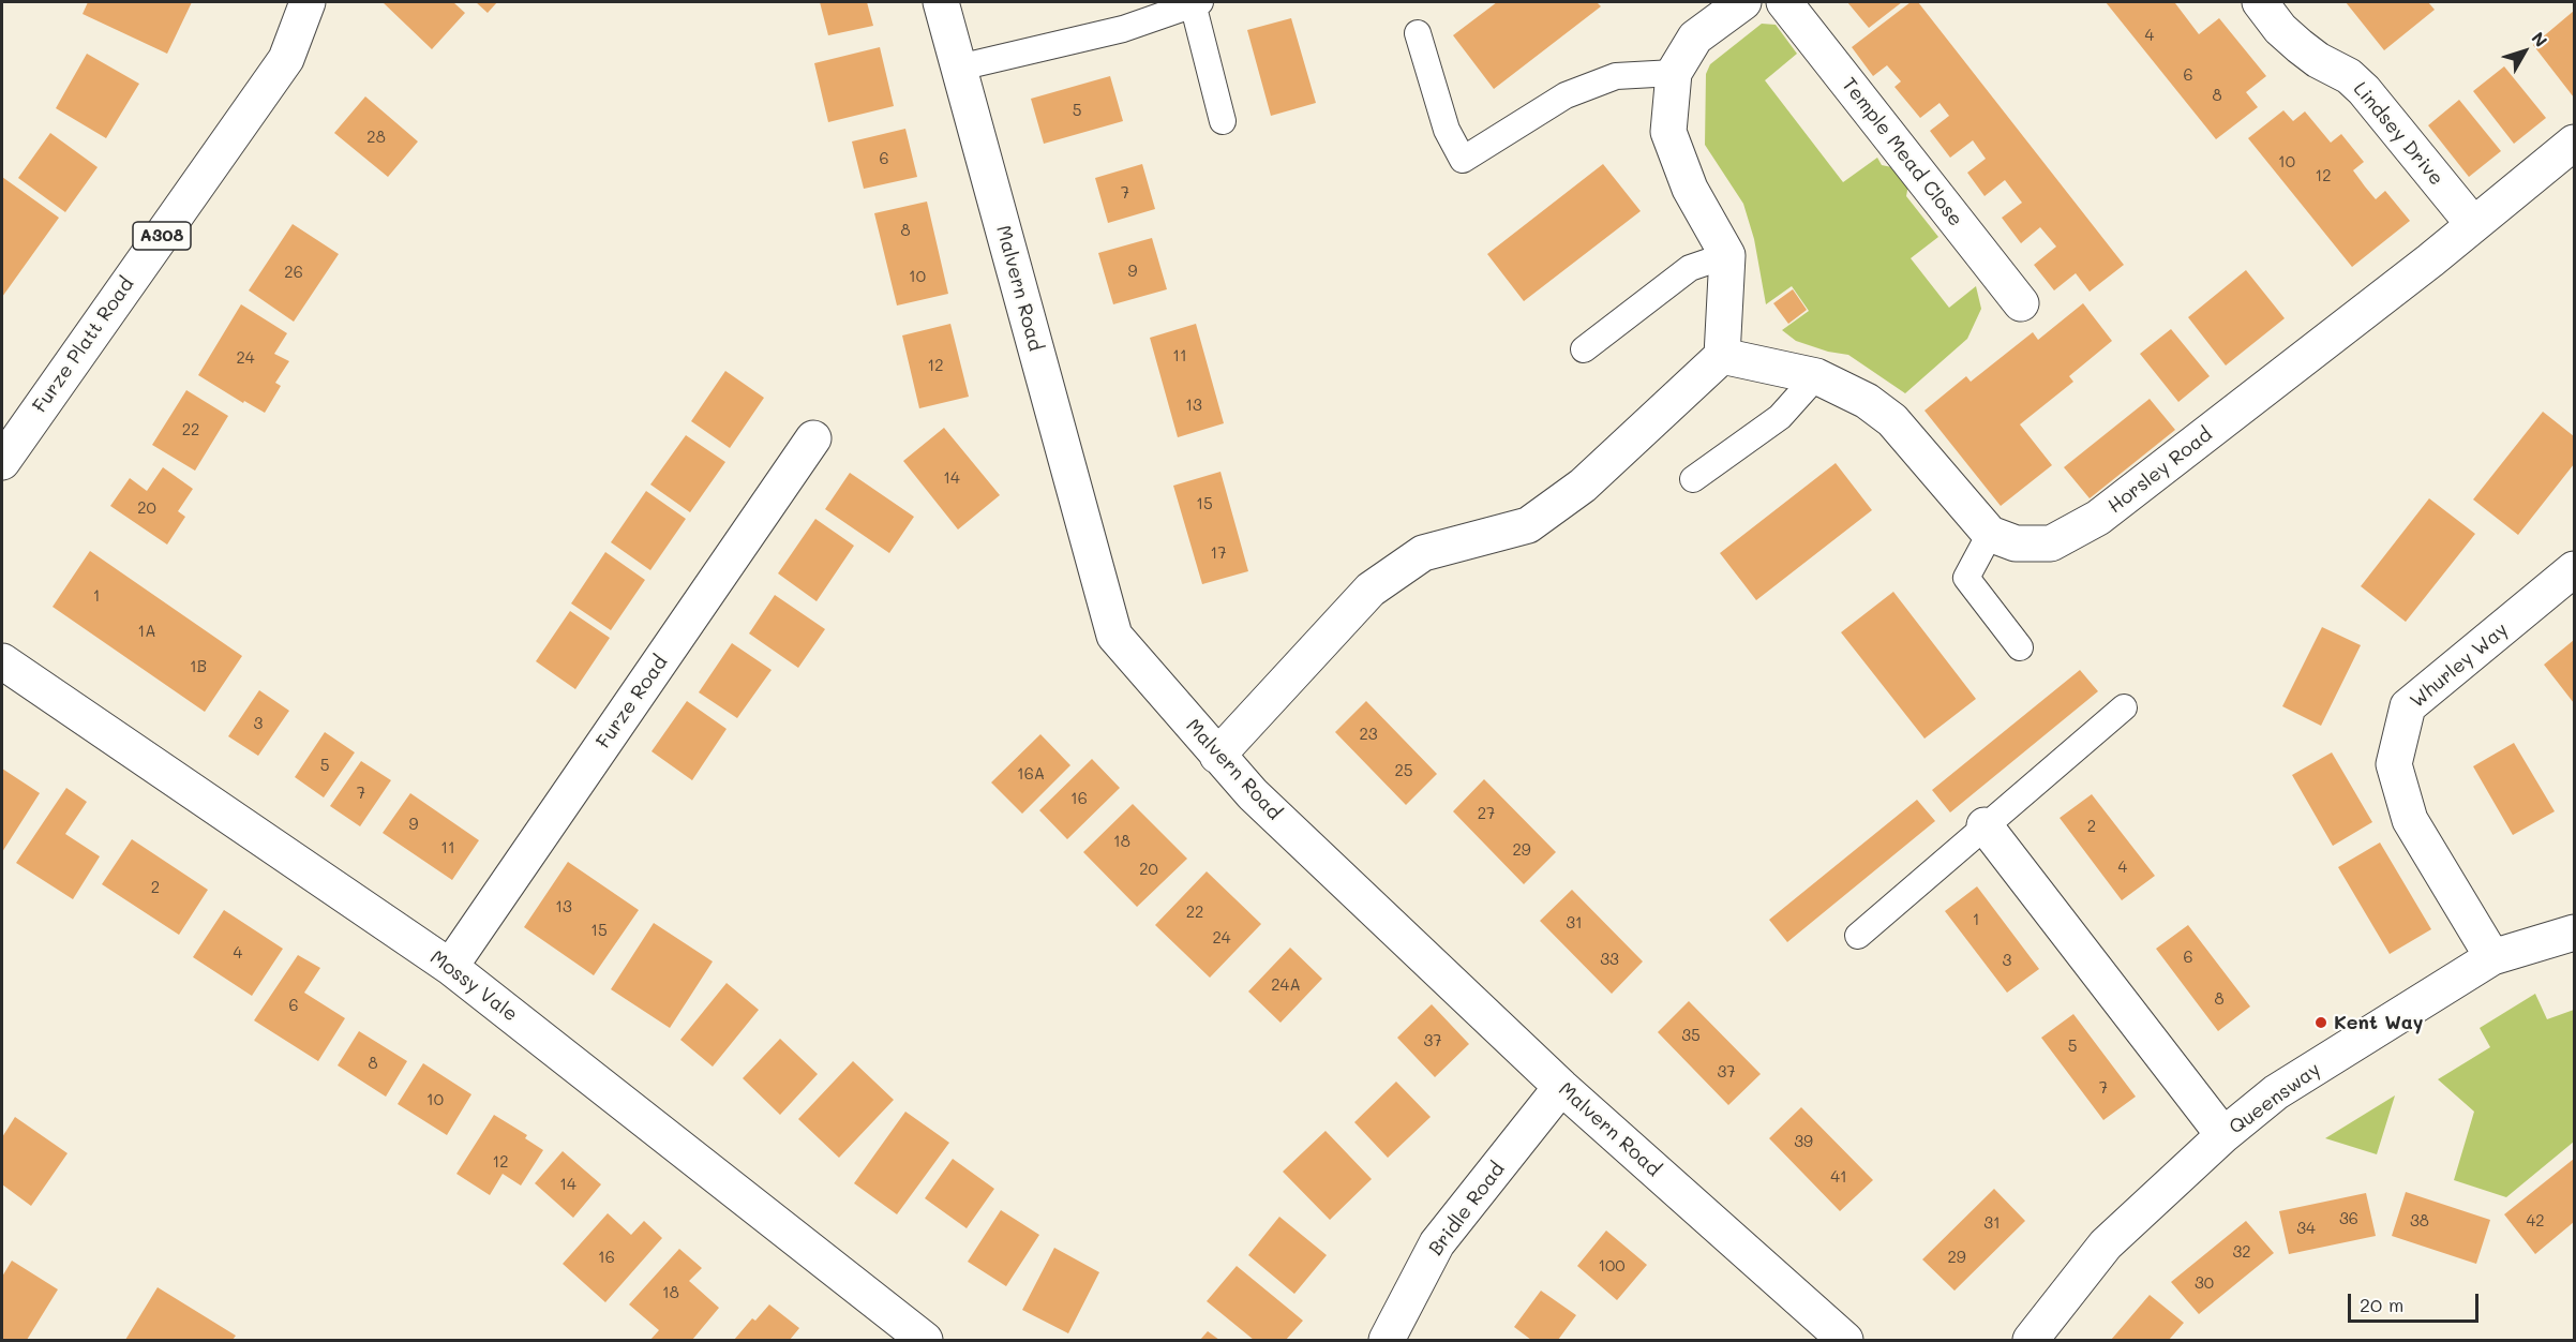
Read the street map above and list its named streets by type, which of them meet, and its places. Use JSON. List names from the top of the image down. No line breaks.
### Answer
{"streets":{"street":["Lindsey Drive","Temple Mead Close","A308","Malvern Road","Furze Platt Road","Horsley Road","Whurley Way","Furze Road","Mossy Vale","Queensway","Bridle Road"]},"crossings":[["Lindsey Drive","Horsley Road"],["Malvern Road","Bridle Road"],["Whurley Way","Queensway"],["Furze Road","Mossy Vale"]],"places":["Kent Way"],"house_numbers":["4","6","8","5","28","6","10","12","7","8","9","26","10","11","24","12","13","22","14","15","20","17","1","1A","1B","3","23","5","25","16A","7","16","27","9","2","18","11","29","4","20","2","13","22","1","31","15","24","4","6","33","3","24A","8","6","35","37","5","8","37","7","10","39","12","41","14","36","38","42","31","34","32","16","29","100","30","18"],"scale_bar":"20 m","north":"top right"}
